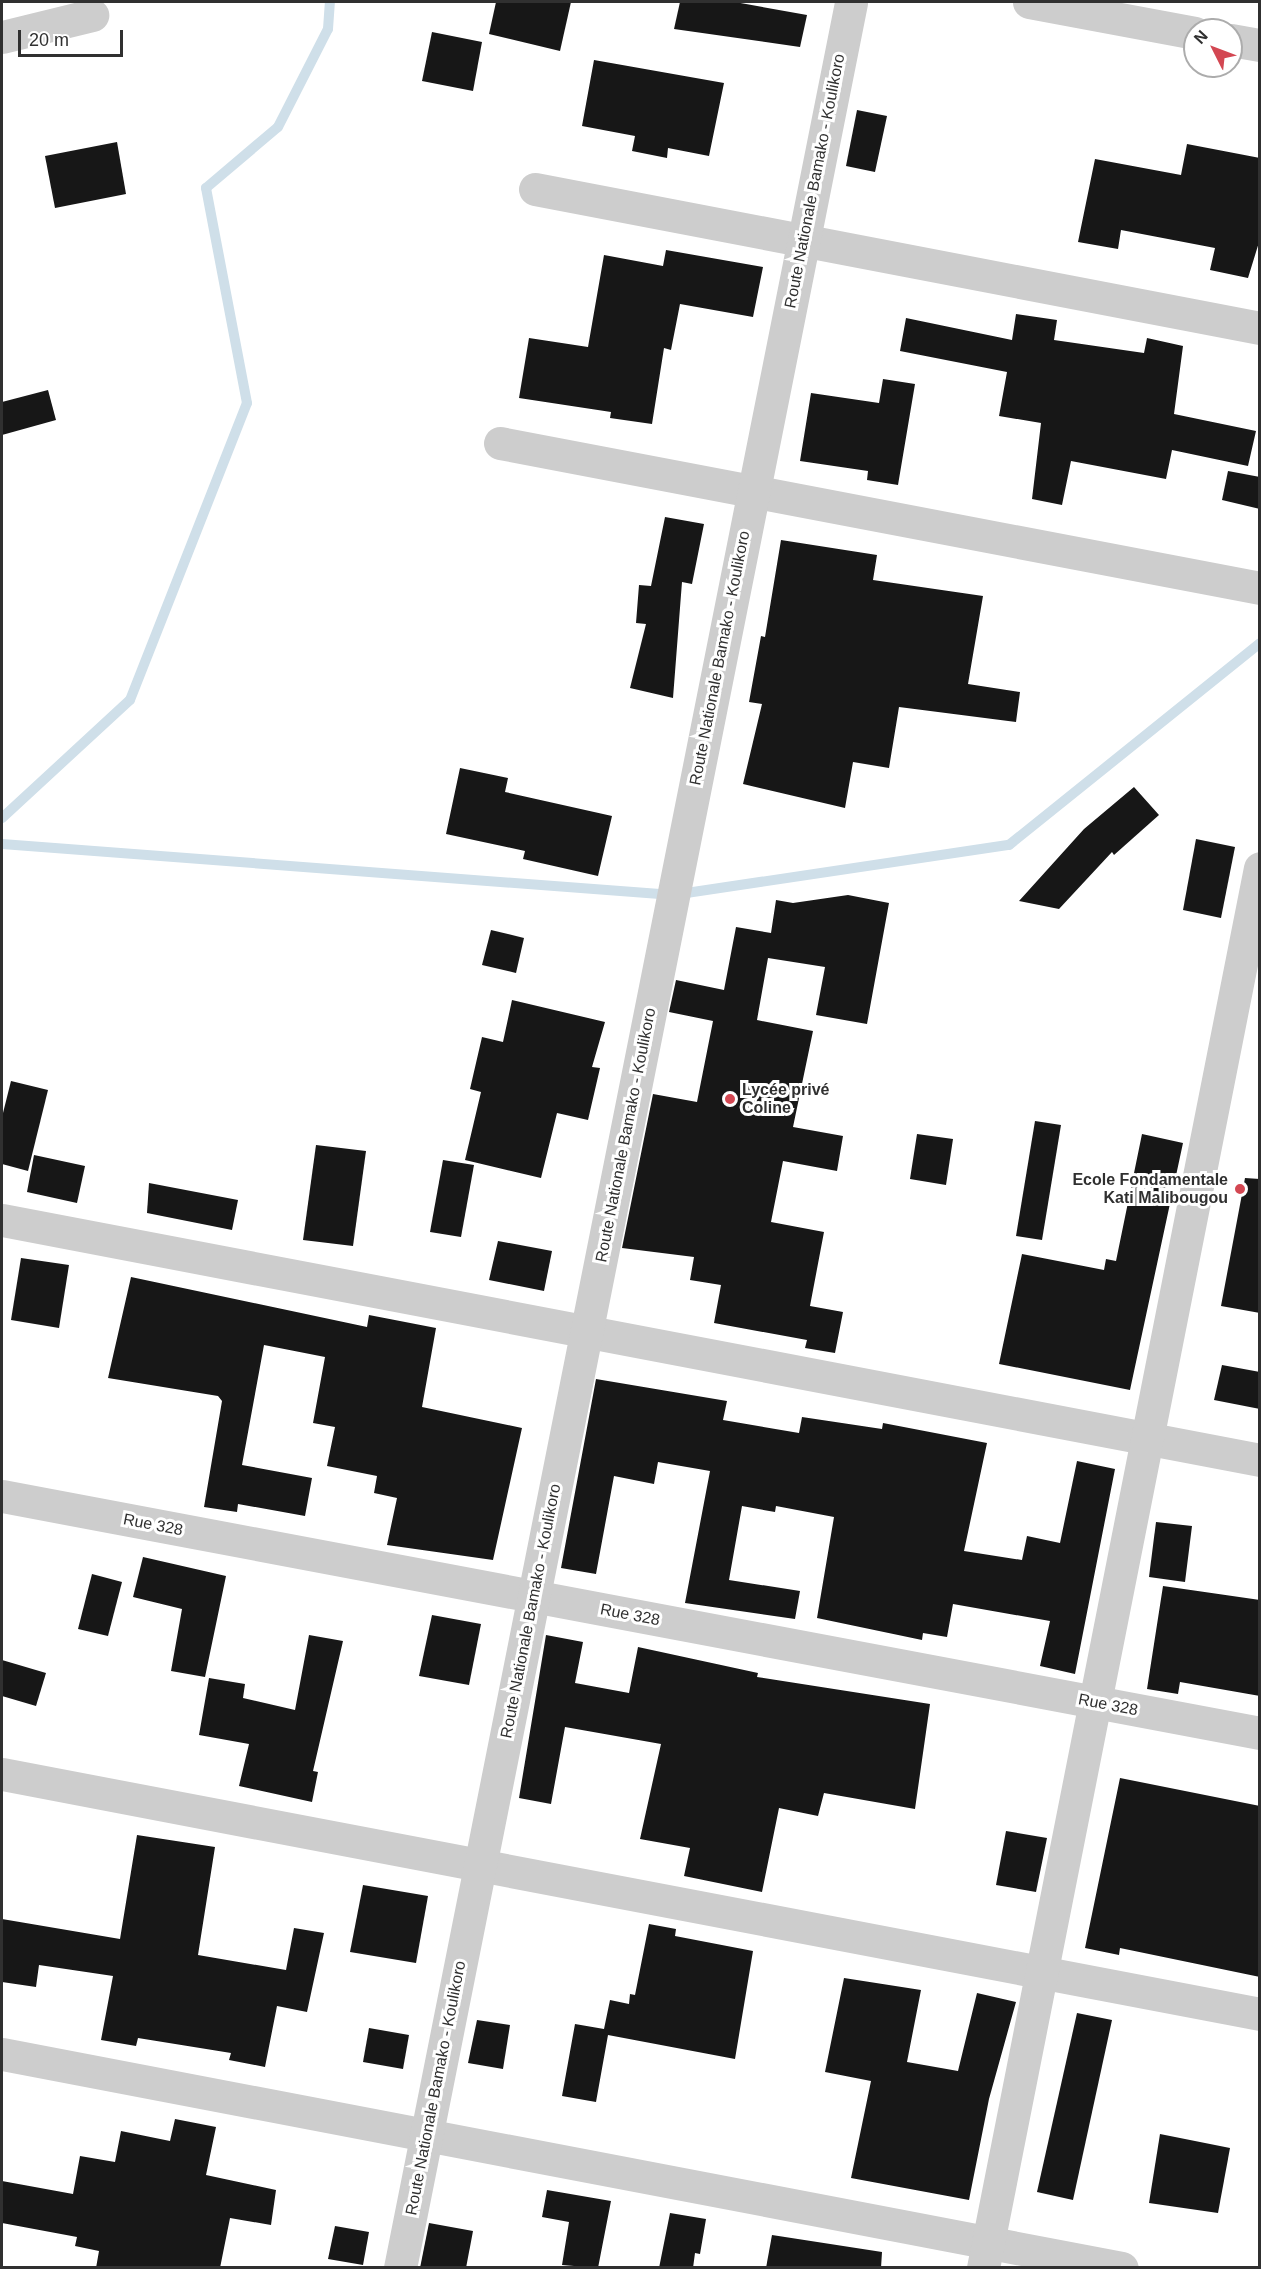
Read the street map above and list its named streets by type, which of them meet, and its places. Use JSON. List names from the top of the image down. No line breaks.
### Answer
{"streets":{"street":["Route Nationale Bamako - Koulikoro","Rue 328"]},"crossings":[["Route Nationale Bamako - Koulikoro","Rue 328"]],"places":["Lycée privé Coline","Ecole Fondamentale Kati Malibougou"],"scale_bar":"20 m","north":"top left"}
